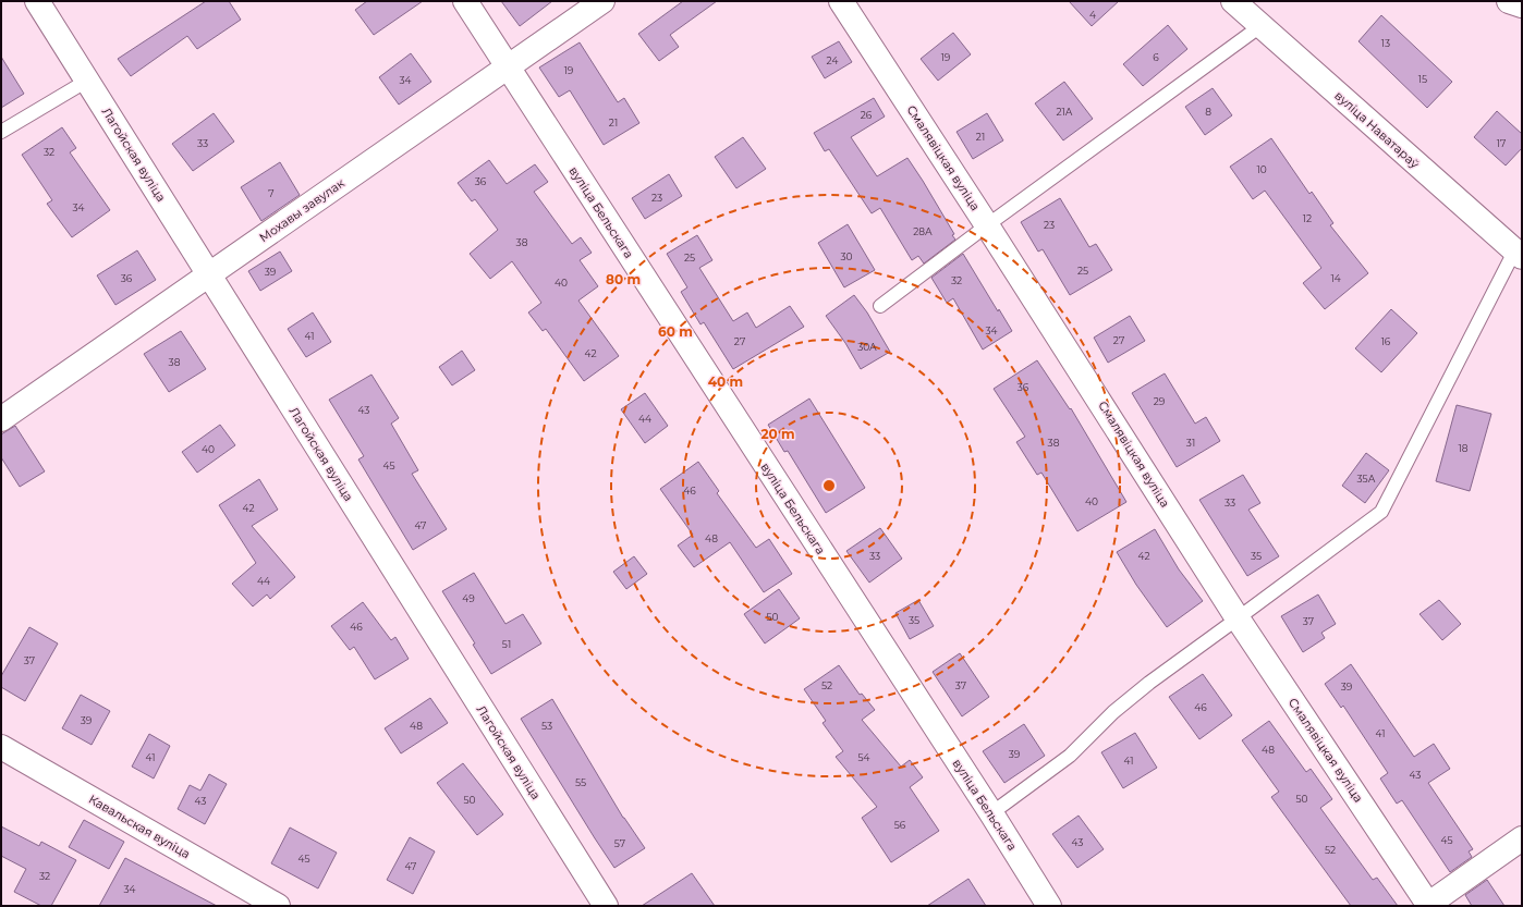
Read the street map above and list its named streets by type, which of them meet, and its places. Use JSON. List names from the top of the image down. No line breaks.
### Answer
{"streets":{"street":["вуліца Наватараў","Лагойская вуліца","Смалявіцкая вуліца","Мохавы завулак","вуліца Бельскага","Кавальская вуліца"]},"crossings":[["Лагойская вуліца","Мохавы завулак"],["Мохавы завулак","вуліца Бельскага"]],"house_numbers":["4","13","19","6","24","19","15","34","21А","8","26","21","21","33","17","32","10","36","7","23","34","12","23","28А","38","30","25","25","39","36","14","32","40","34","41","27","27","16","30А","42","38","36","29","43","44","38","31","18","40","45","35А","46","40","33","42","47","48","33","42","35","44","49","50","35","37","46","51","37","52","37","39","46","39","48","53","41","48","39","41","54","41","43","55","50","50","43","56","45","43","57","52","45","47","32","34"],"rings":["80 m","60 m","40 m","20 m"]}
